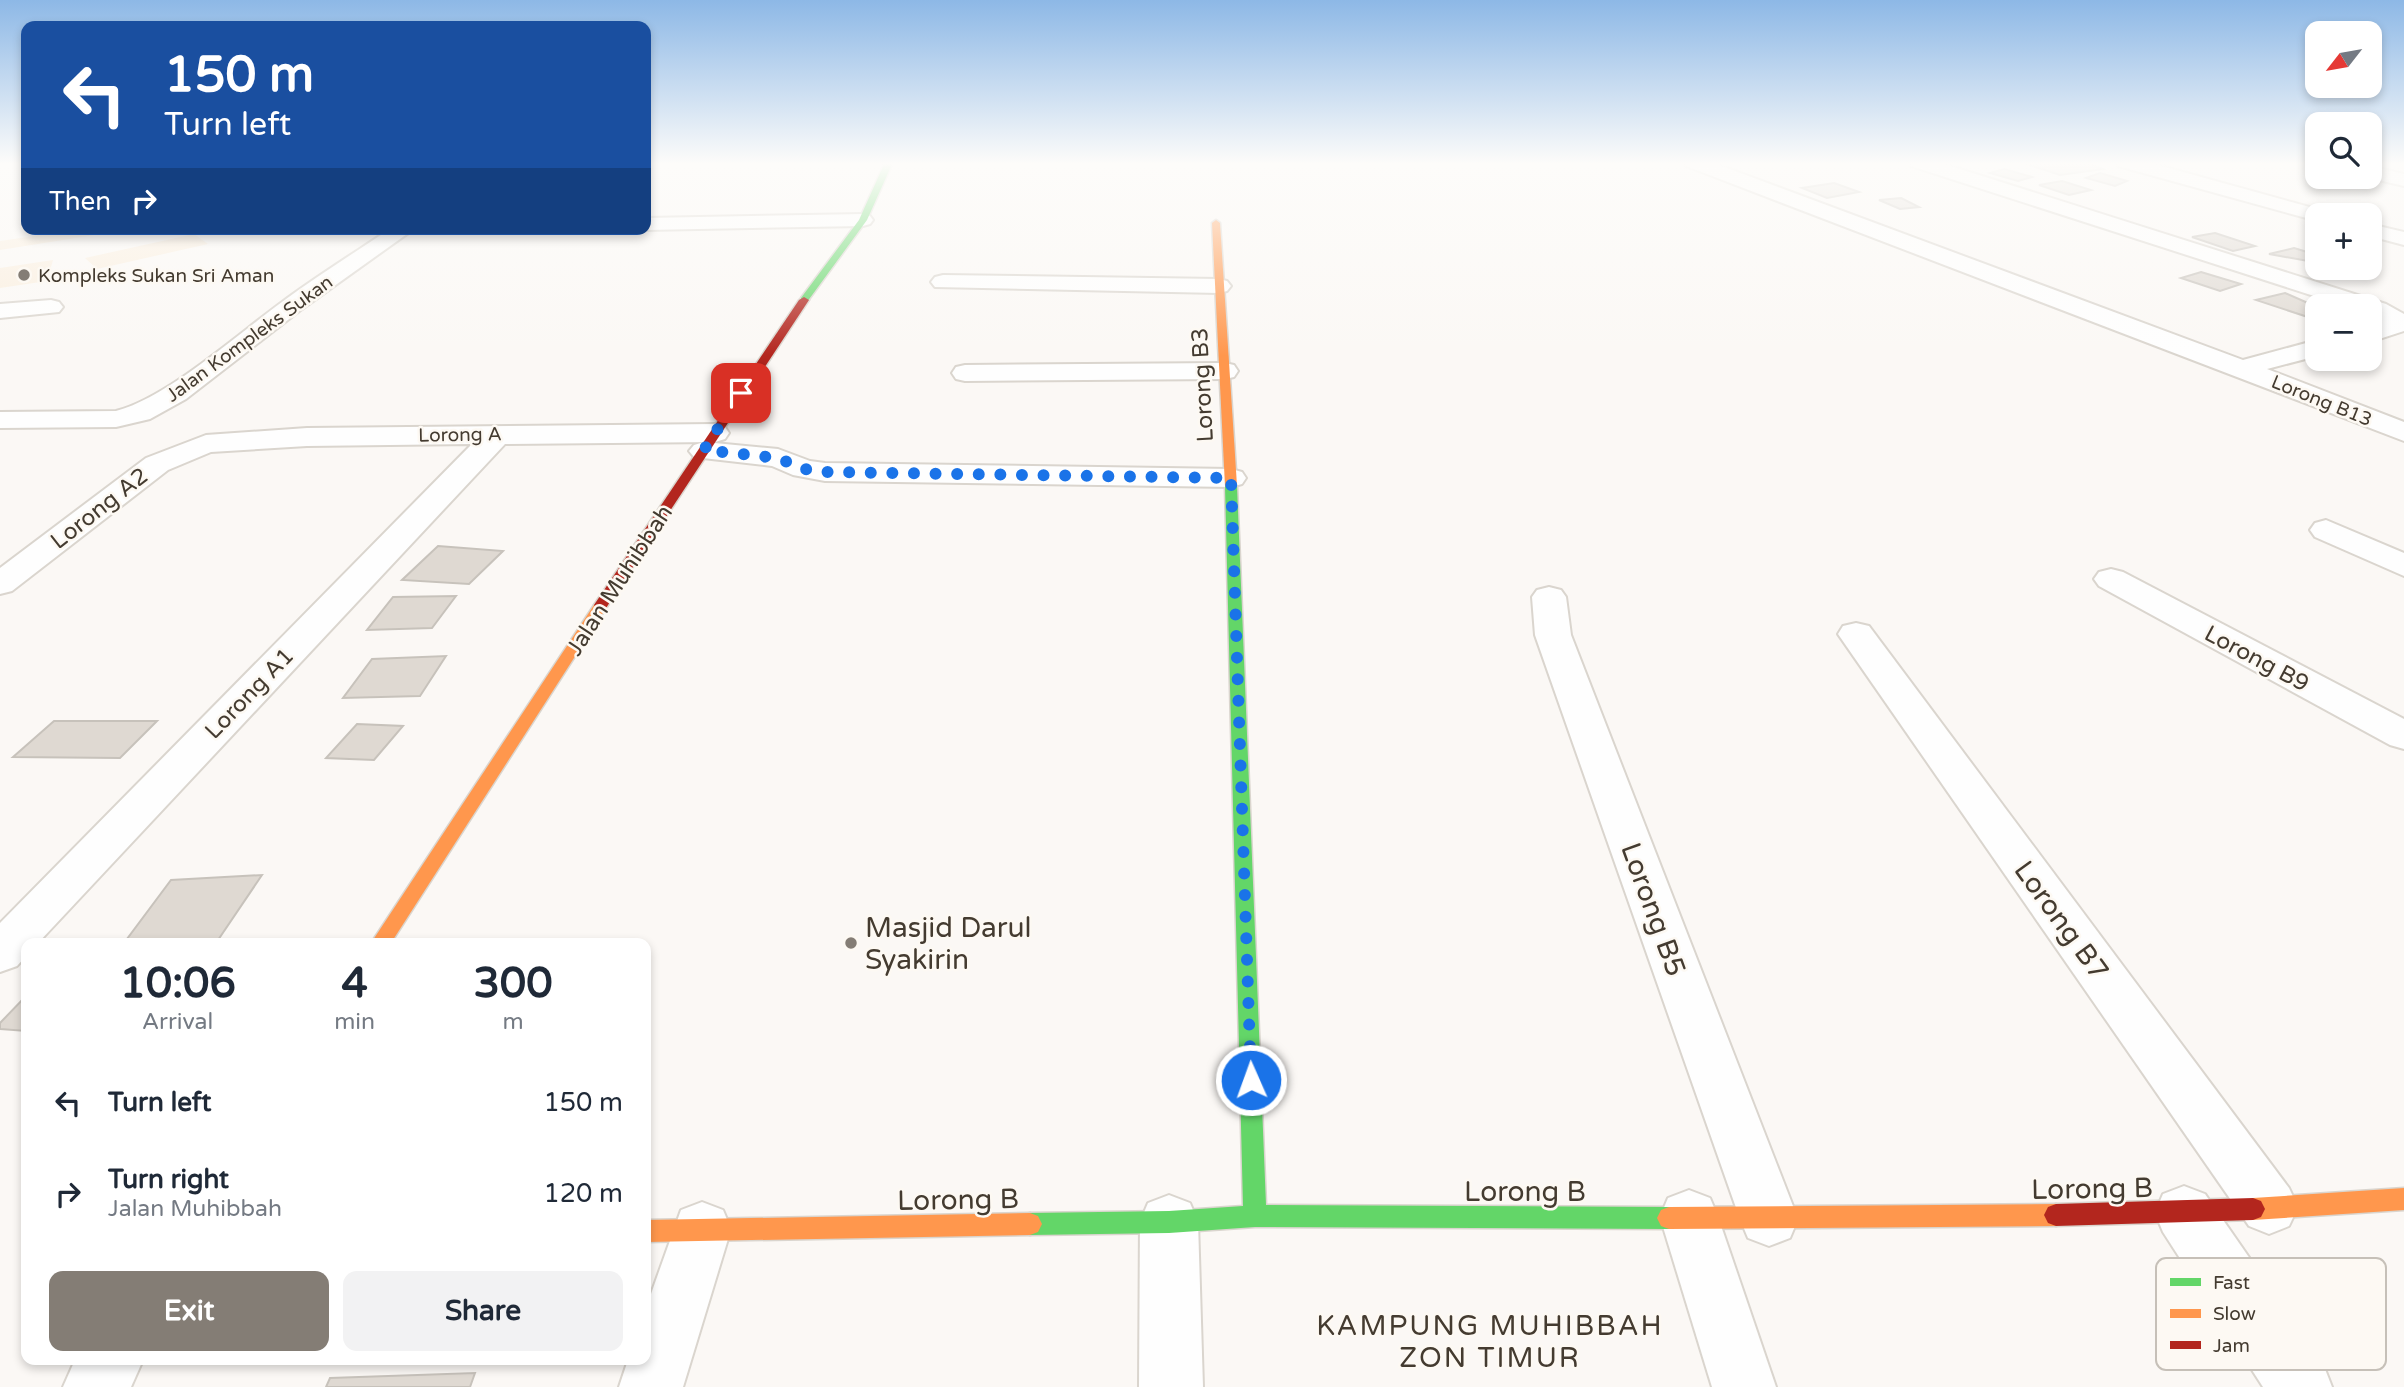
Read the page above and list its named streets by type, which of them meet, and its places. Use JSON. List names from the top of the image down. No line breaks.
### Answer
{"streets":{"street":["Jalan Kompleks Sukan","Lorong B3","Lorong B13","Lorong A","Lorong A2","Jalan Muhibbah","Lorong B9","Lorong A1","Lorong B5","Lorong B7","Lorong B"]},"crossings":[["Lorong B3","Lorong A"],["Lorong B3","Lorong B"],["Lorong A","Lorong A2"],["Lorong A","Jalan Muhibbah"],["Lorong A","Lorong A1"],["Lorong B5","Lorong B"],["Lorong B7","Lorong B"]],"districts":["KAMPUNG MUHIBBAH ZON TIMUR"],"places":["Kompleks Sukan Sri Aman","Masjid Darul Syakirin"],"legend":["Fast","Slow","Jam"],"north":"bottom left","page":{"map_buttons":["+","−"],"turn":["150 m","Turn left"],"then":"Then","eta":["10:06","Arrival","4","min","300","m"],"list":[{"name":"Turn left","value":"150 m"},{"name":"Turn right","note":"Jalan Muhibbah","value":"120 m"}],"buttons":["Exit","Share"]}}
